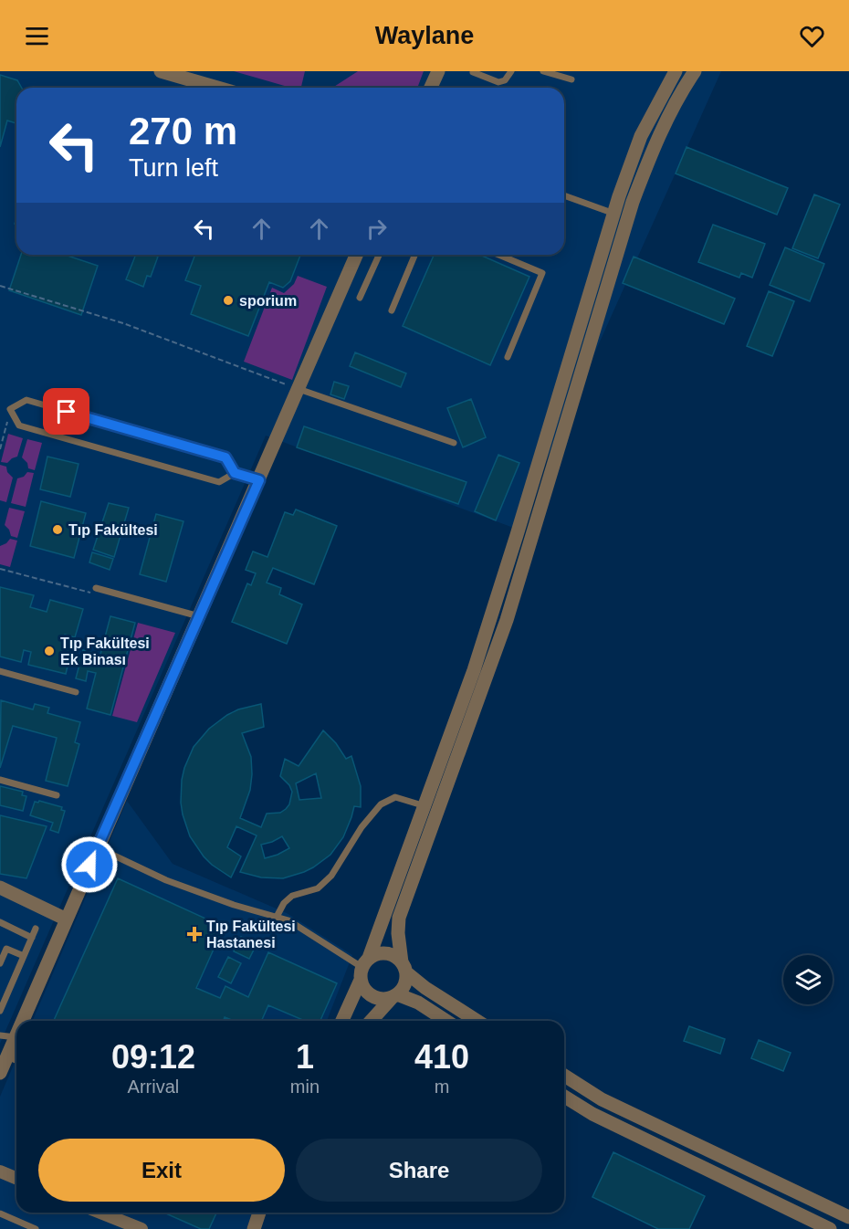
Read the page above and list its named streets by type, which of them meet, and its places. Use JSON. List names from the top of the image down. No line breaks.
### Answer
{"places":{"other":["sporium","Tıp Fakültesi","Tıp Fakültesi Ek Binası"],"health":["Tıp Fakültesi Hastanesi"]},"page":{"header":"Waylane","turn":["270 m","Turn left"],"eta":["09:12","Arrival","1","min","410","m"],"buttons":["Exit","Share"]}}
